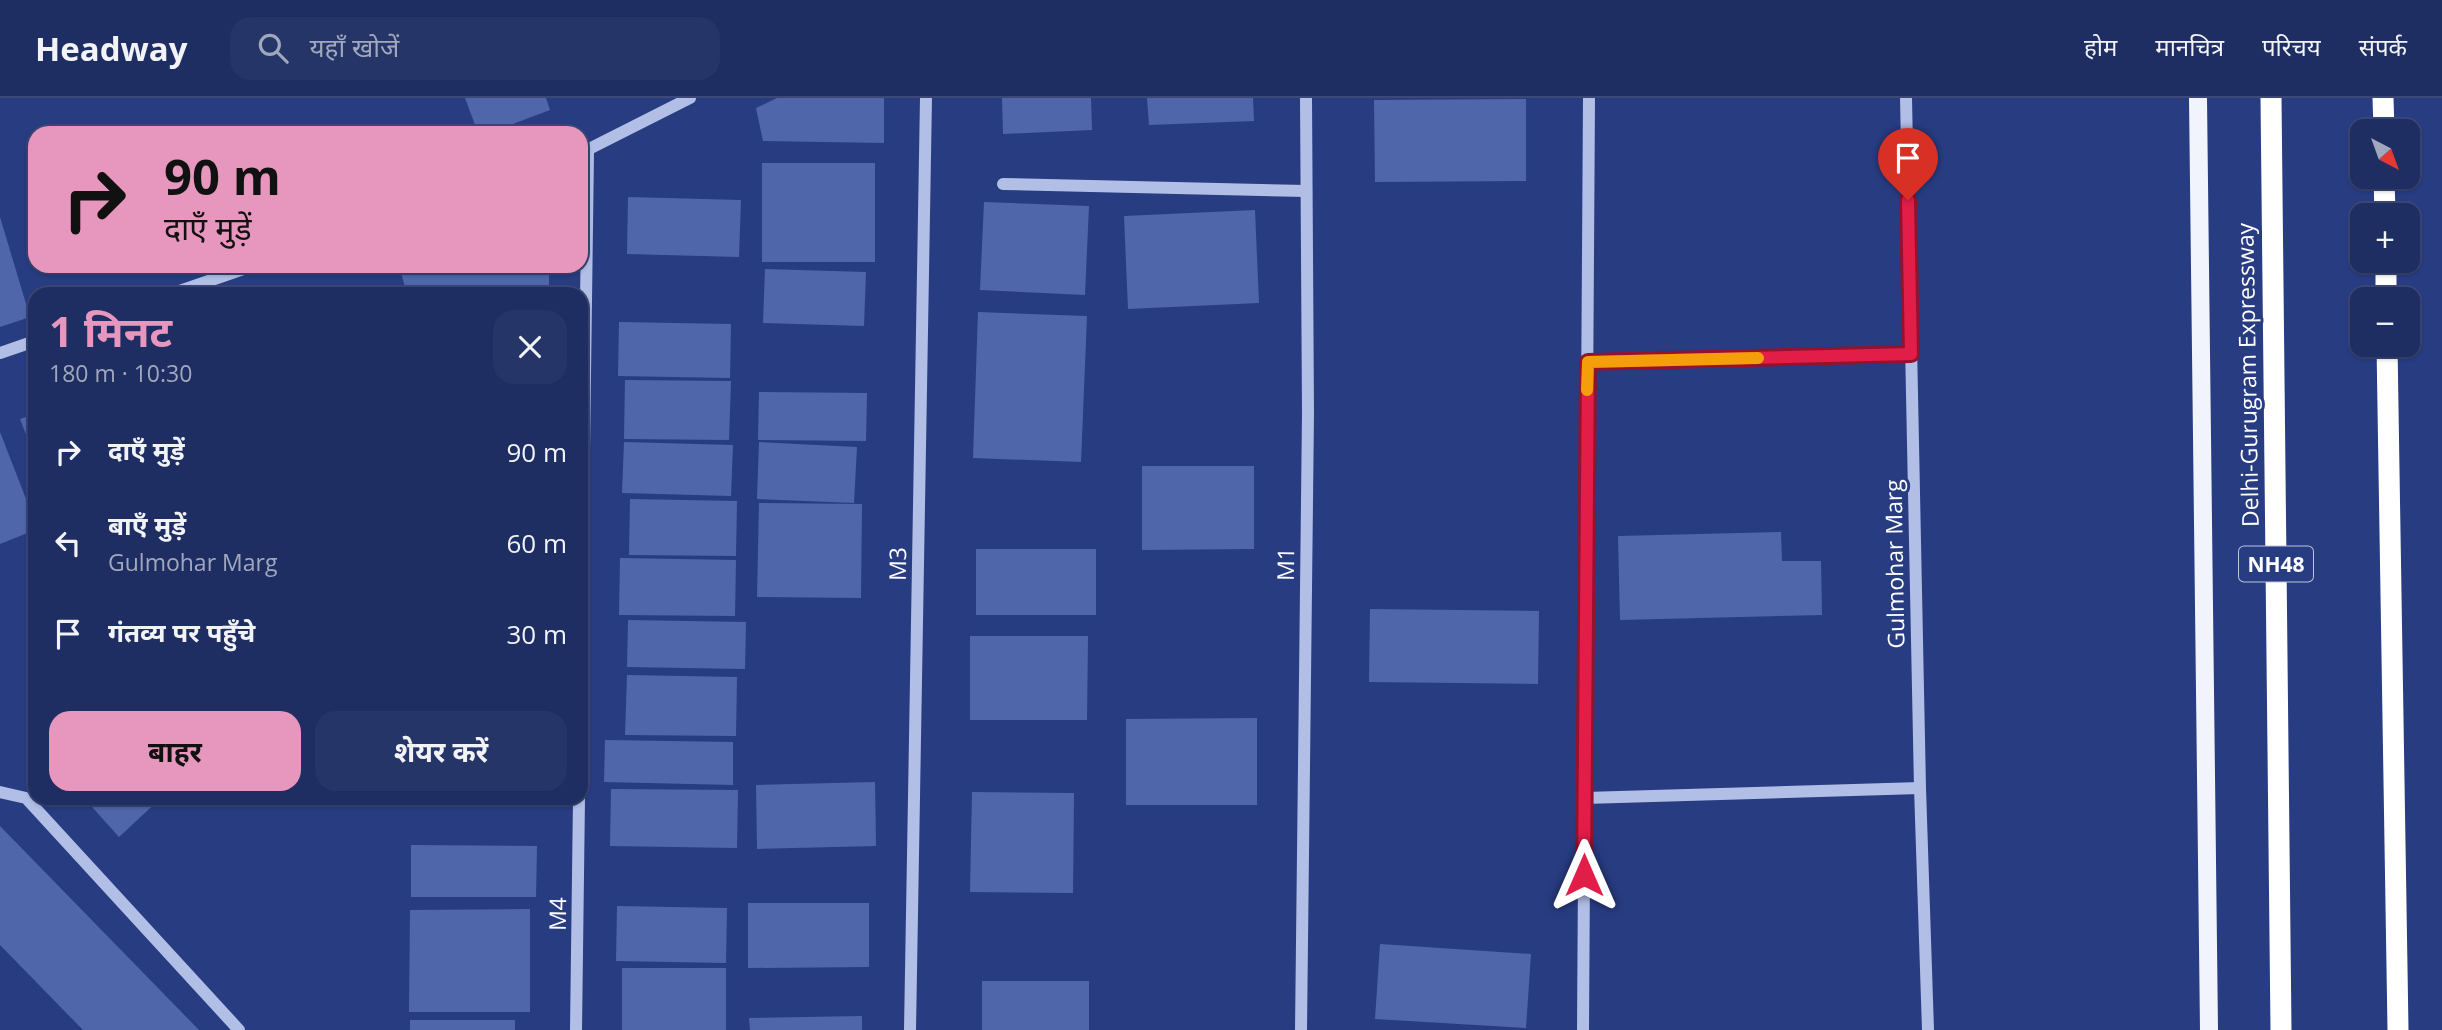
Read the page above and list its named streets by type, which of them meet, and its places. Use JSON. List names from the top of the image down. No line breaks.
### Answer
{"streets":{"highway":["Delhi-Gurugram Expressway","NH48"],"street":["M3","M1","Gulmohar Marg","M4"]},"north":"bottom right","page":{"header":"Headway","search":"यहाँ खोजें","nav":["होम","मानचित्र","परिचय","संपर्क"],"map_buttons":["+","−"],"turn":["90 m","दाएँ मुड़ें"],"heading":["1 मिनट","180 m · 10:30"],"list":[{"name":"दाएँ मुड़ें","value":"90 m"},{"name":"बाएँ मुड़ें","note":"Gulmohar Marg","value":"60 m"},{"name":"गंतव्य पर पहुँचे","value":"30 m"}],"buttons":["बाहर","शेयर करें"]}}
